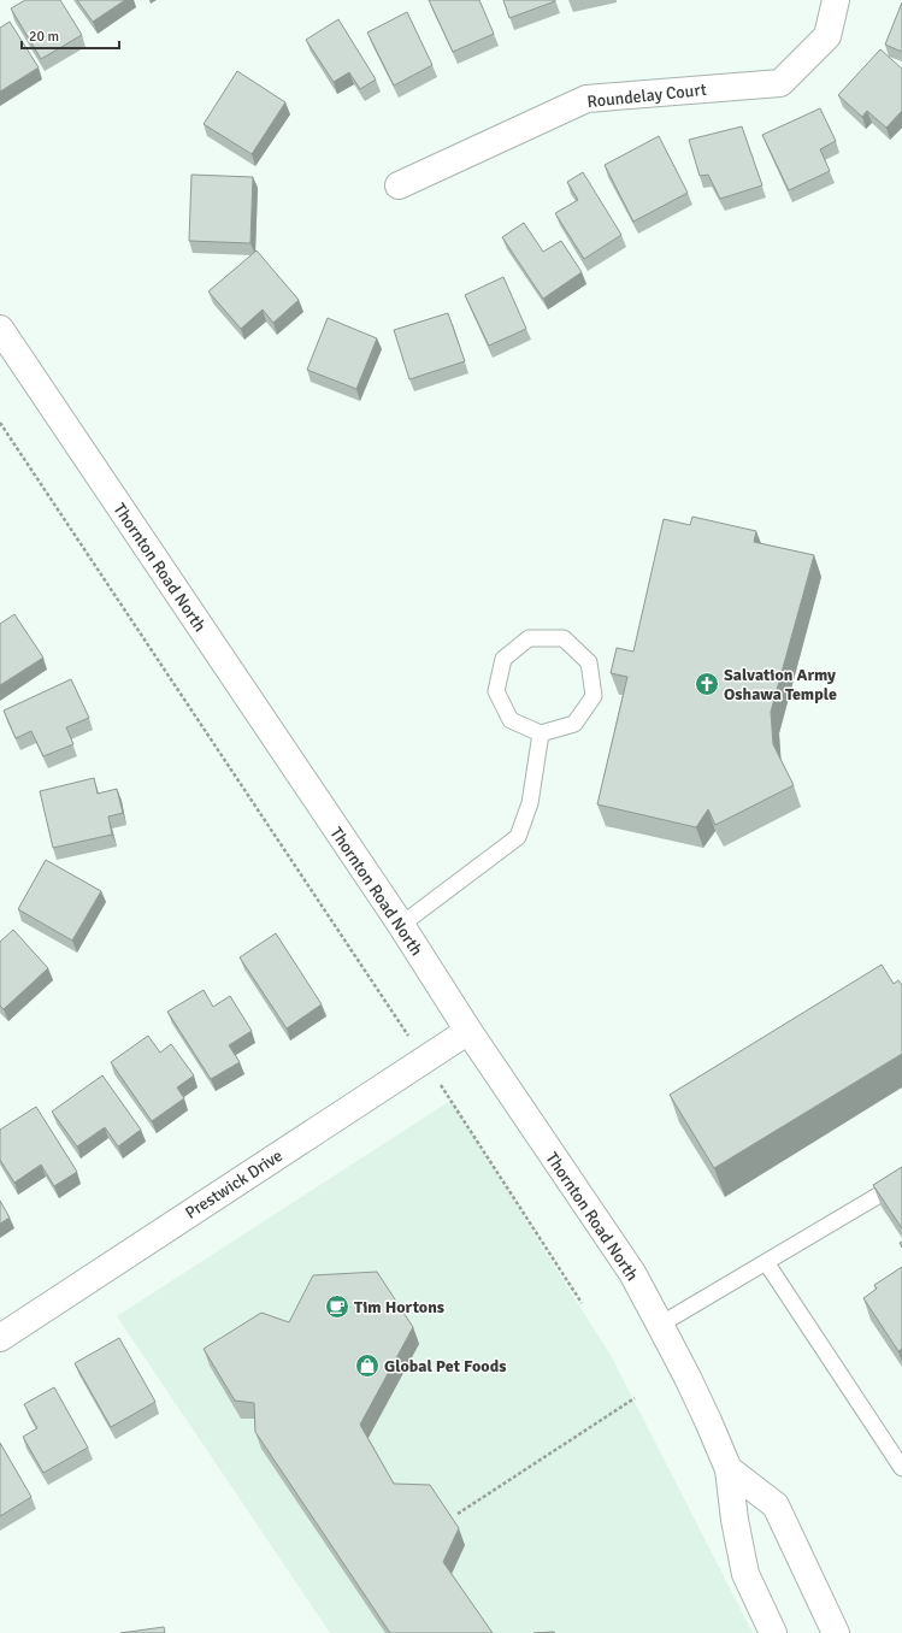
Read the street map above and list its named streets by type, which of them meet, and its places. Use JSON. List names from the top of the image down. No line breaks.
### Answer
{"streets":{"main road":["Roundelay Court","Thornton Road North","Prestwick Drive"]},"crossings":[["Thornton Road North","Prestwick Drive"]],"places":{"church":["Salvation Army Oshawa Temple"],"cafe":["Tim Hortons"],"shop":["Global Pet Foods"]},"scale_bar":"20 m"}
